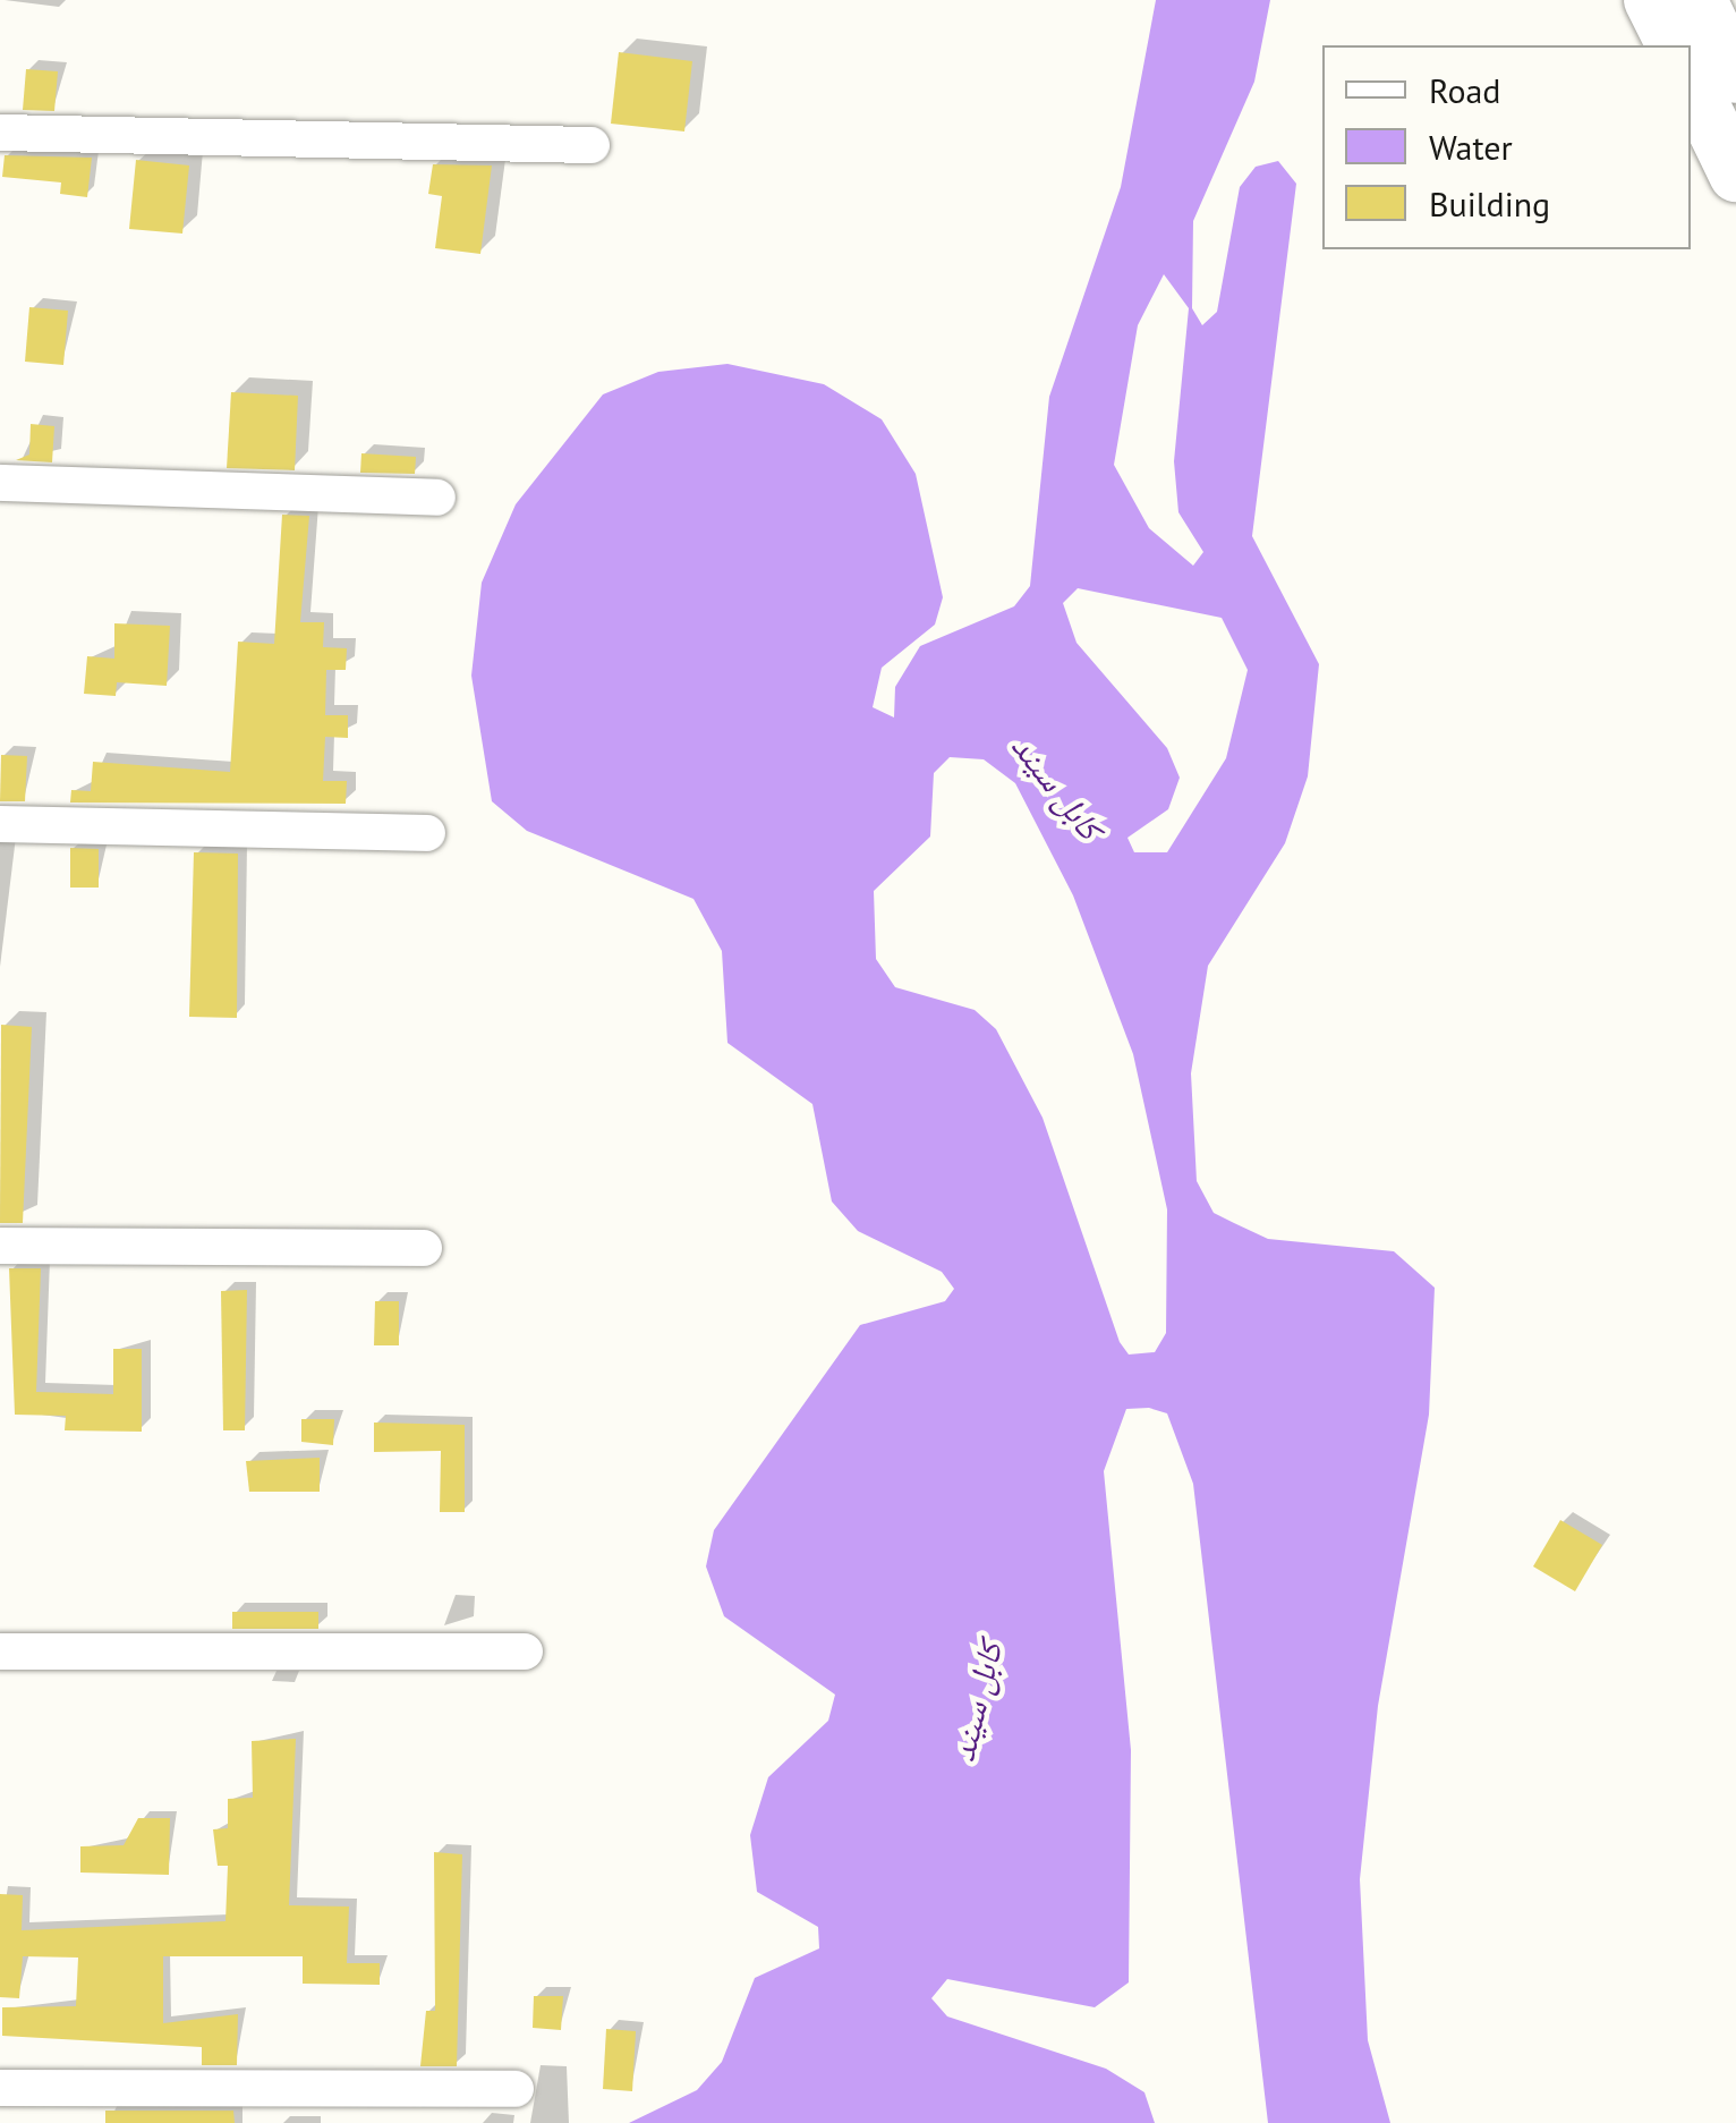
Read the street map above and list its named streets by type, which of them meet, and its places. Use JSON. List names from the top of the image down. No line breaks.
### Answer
{"water":["کابل سيند"],"legend":["Road","Water","Building"]}
